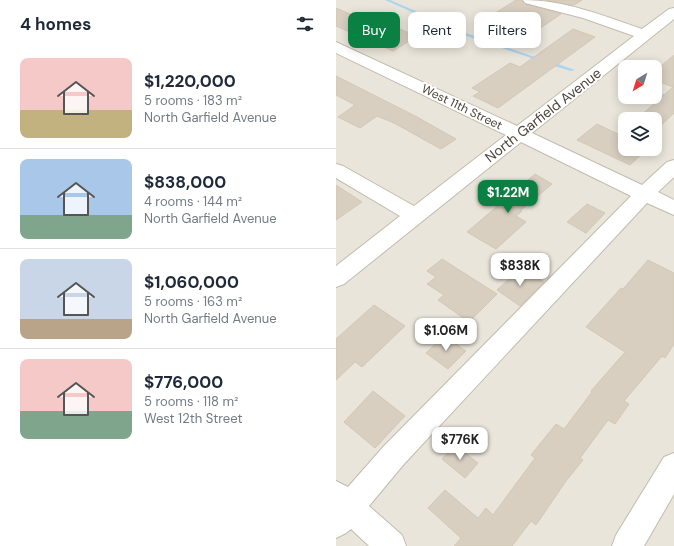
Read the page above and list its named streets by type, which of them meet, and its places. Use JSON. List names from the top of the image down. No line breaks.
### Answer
{"streets":{"street":["West 11th Street","North Garfield Avenue"]},"crossings":[["West 11th Street","North Garfield Avenue"]],"north":"bottom left","page":{"heading":"4 homes","chip":["Buy","Rent","Filters"],"list":[{"name":"$1,220,000","note":"5 rooms · 183 m² · North Garfield Avenue"},{"name":"$838,000","note":"4 rooms · 144 m² · North Garfield Avenue"},{"name":"$1,060,000","note":"5 rooms · 163 m² · North Garfield Avenue"},{"name":"$776,000","note":"5 rooms · 118 m² · West 12th Street"}],"price":["$1.22M","$838K","$1.06M","$776K"]}}
